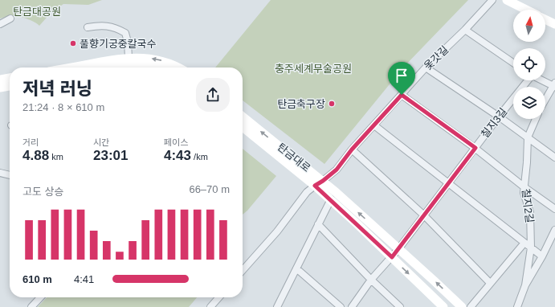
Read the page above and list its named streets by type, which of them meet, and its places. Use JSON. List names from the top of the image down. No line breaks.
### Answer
{"streets":{"main road":["탄금대로"],"street":["옻갓길","칠지3길","칠지2길"]},"crossings":[["옻갓길","탄금대로"],["칠지3길","탄금대로"]],"parks":["탄금대공원","충주세계무술공원"],"places":["풀향기궁중칼국수","탄금축구장"],"north":"top","page":{"heading":["저녁 러닝","21:24 · 8 × 610 m"],"stats":[["거리","4.88 km"],["시간","23:01"],["페이스","4:43 /km"]],"chart":["고도 상승","66–70 m"],"list":[{"name":"610 m","note":"4:41"}]}}
